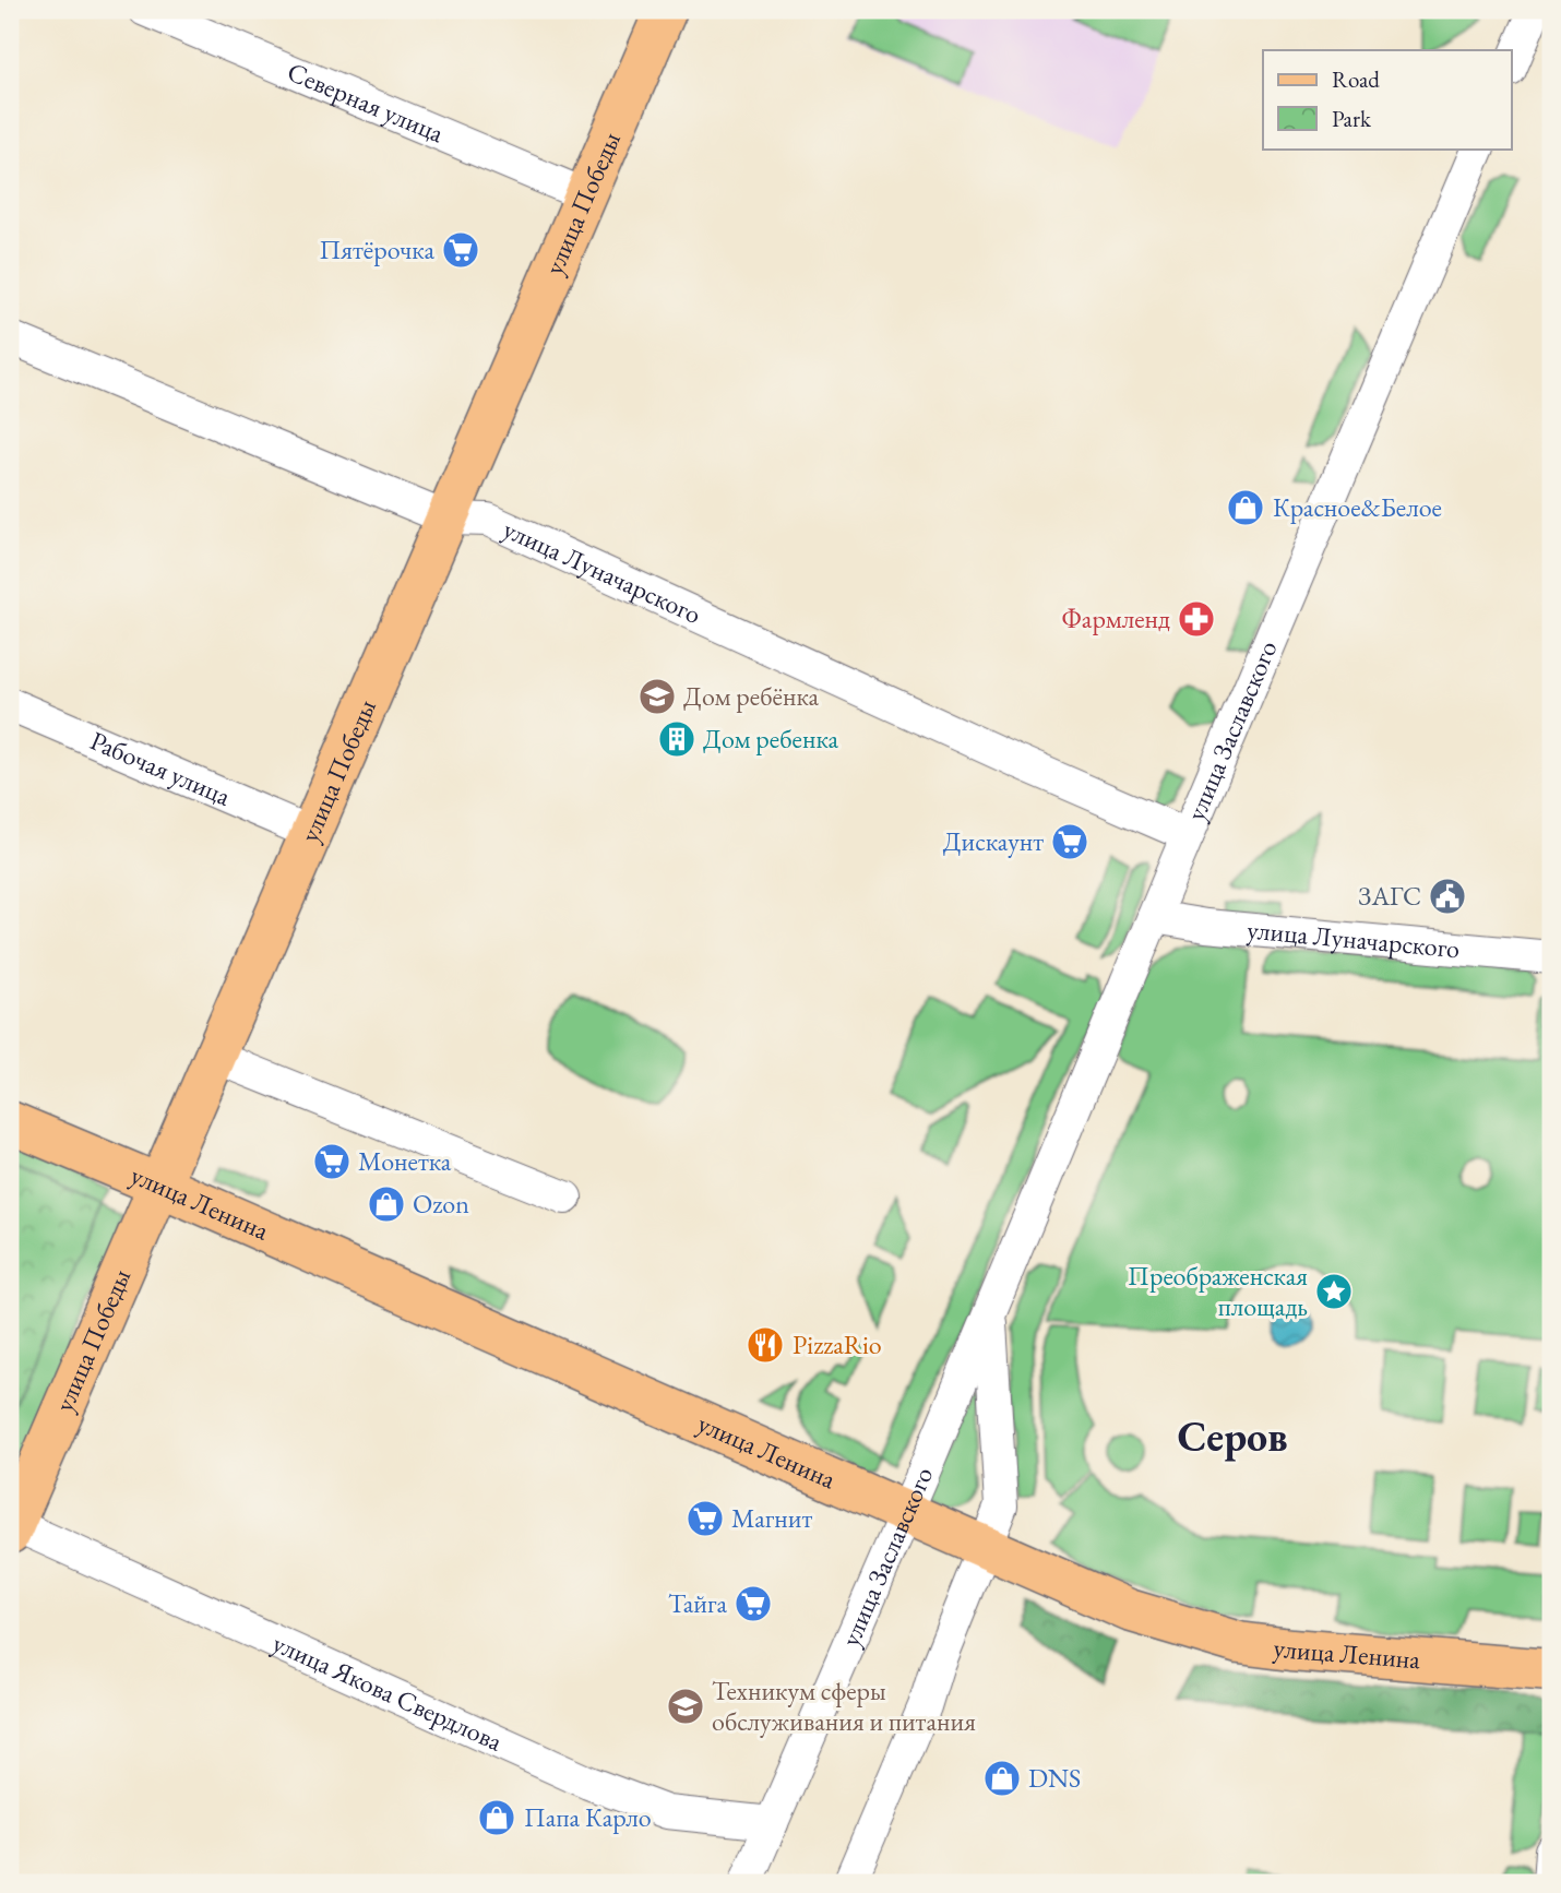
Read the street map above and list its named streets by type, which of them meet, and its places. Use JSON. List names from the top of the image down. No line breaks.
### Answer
{"streets":{"main road":["улица Победы","улица Ленина"],"street":["Северная улица","улица Луначарского","улица Заславского","Рабочая улица","улица Якова Свердлова"]},"crossings":[["Северная улица","улица Победы"],["улица Победы","улица Луначарского"],["улица Победы","Рабочая улица"],["улица Победы","улица Ленина"],["улица Победы","улица Якова Свердлова"],["улица Луначарского","улица Заславского"],["улица Заславского","улица Ленина"],["улица Заславского","улица Якова Свердлова"]],"districts":["Серов"],"places":{"supermarket":["Пятёрочка","Дискаунт","Монетка","Магнит","Тайга"],"shop":["Красное&Белое","Ozon","DNS","Папа Карло"],"pharmacy":["Фармленд"],"school or university":["Дом ребёнка","Техникум сферы обслуживания и питания"],"building":["Дом ребенка"],"public building":["ЗАГС"],"place":["Преображенская площадь"],"restaurant":["PizzaRio"]},"legend":["Road","Park"]}
